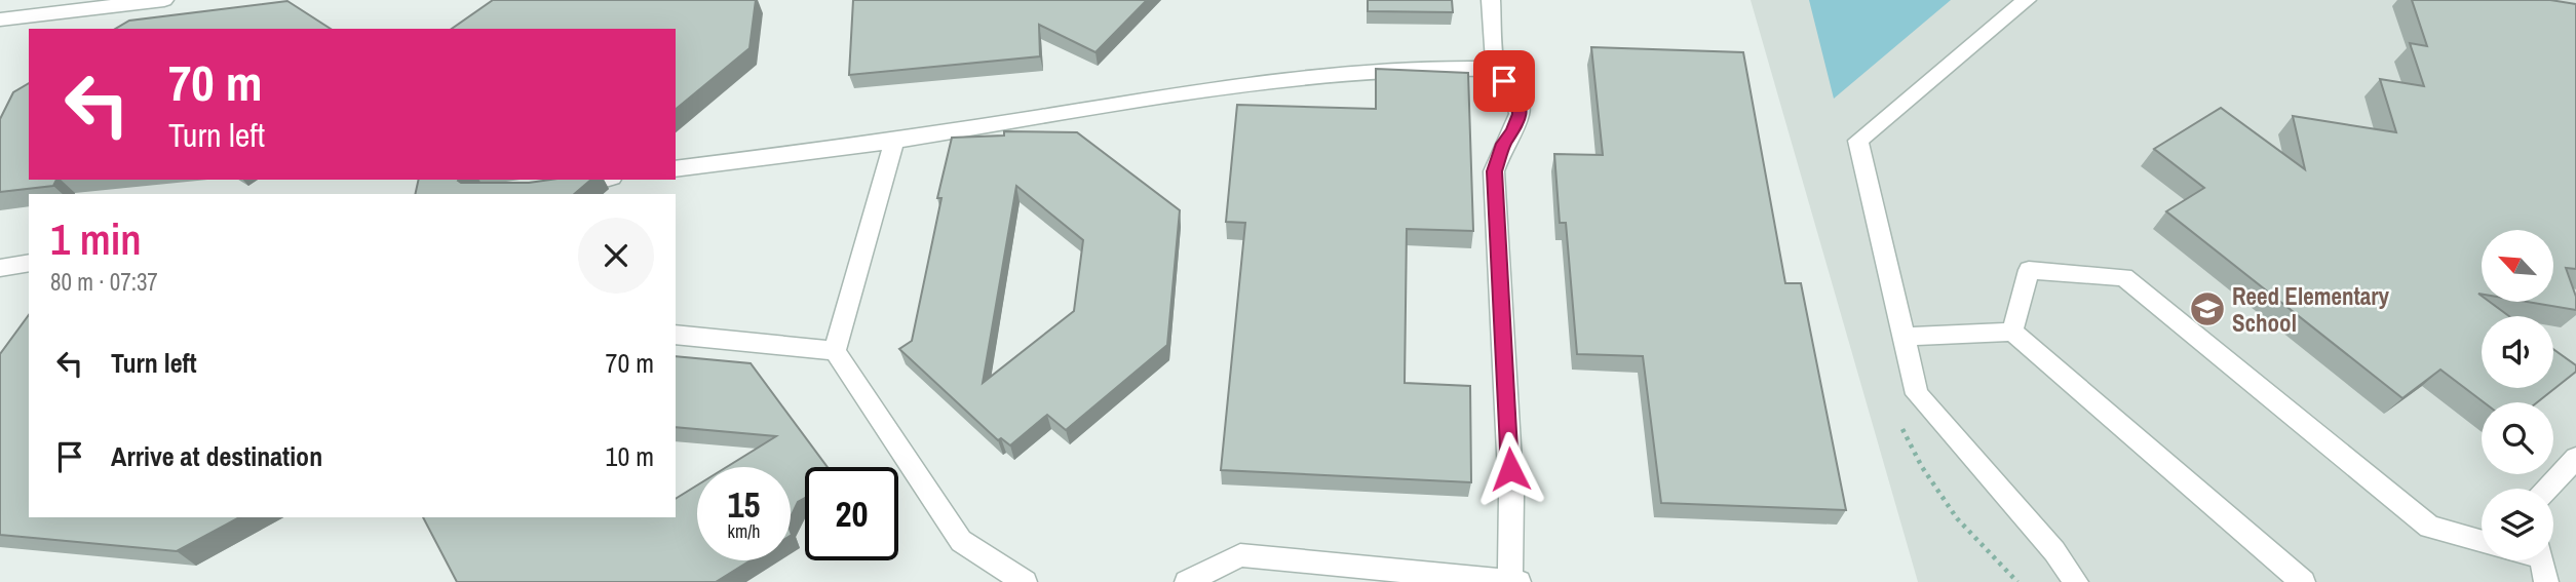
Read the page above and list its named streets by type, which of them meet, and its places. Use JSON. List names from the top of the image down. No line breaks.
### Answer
{"places":{"school or university":["Reed Elementary School"]},"north":"top left","page":{"turn":["70 m","Turn left"],"heading":["1 min","80 m · 07:37"],"list":[{"name":"Turn left","value":"70 m"},{"name":"Arrive at destination","value":"10 m"}],"speed":"15 km/h","limit":"20"}}
